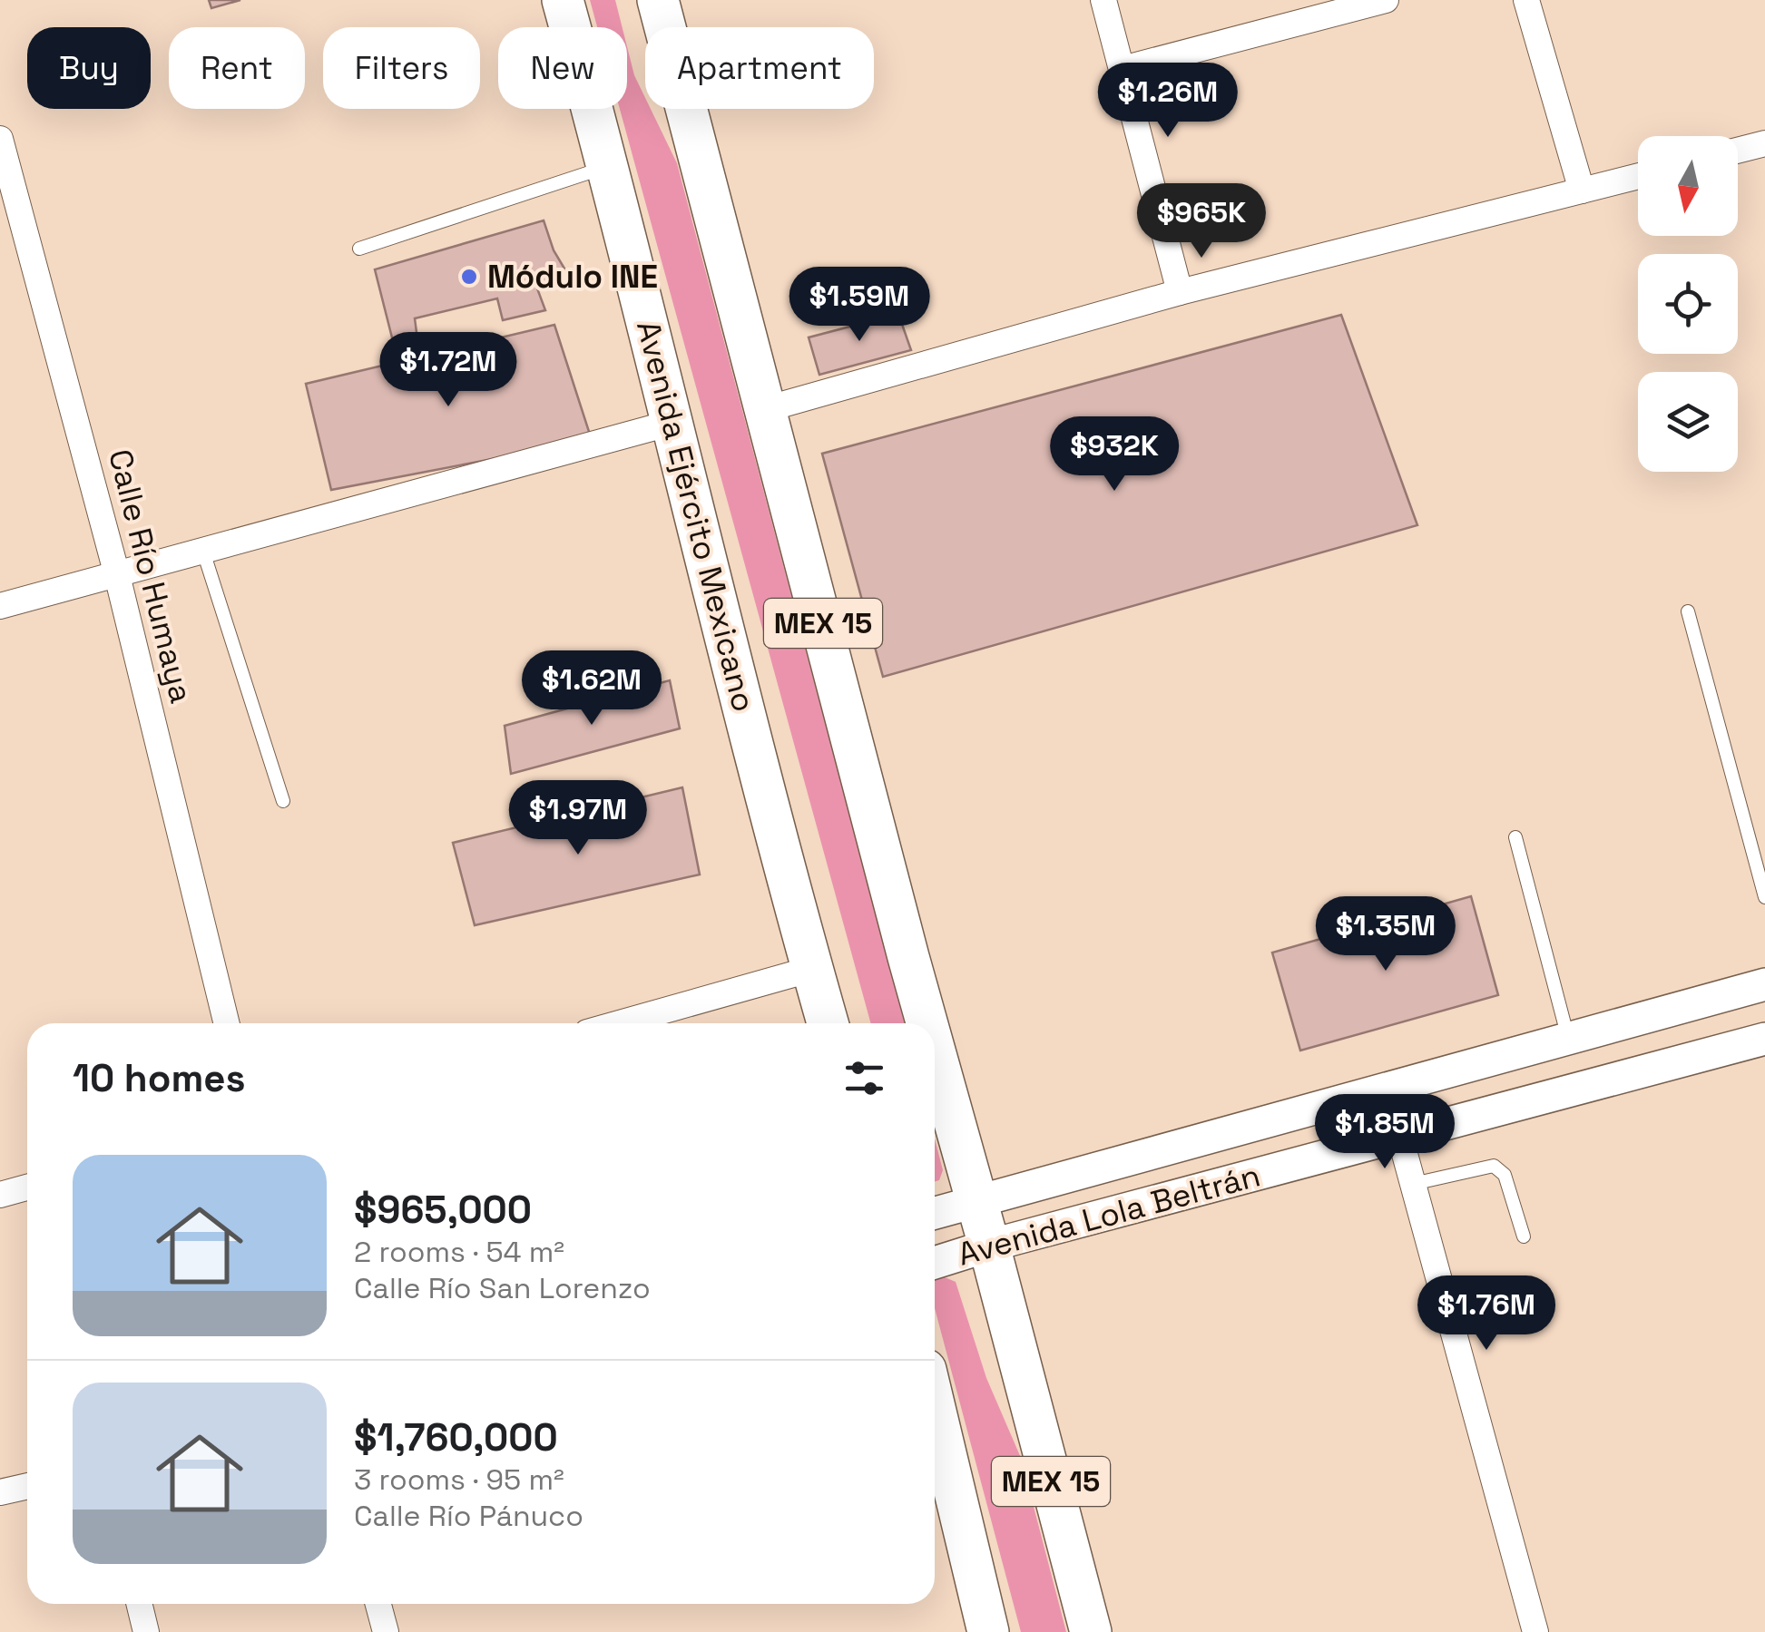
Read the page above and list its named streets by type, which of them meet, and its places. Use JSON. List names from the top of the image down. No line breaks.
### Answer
{"streets":{"main road":["Avenida Ejército Mexicano","MEX 15"],"street":["Calle Río Humaya","Avenida Lola Beltrán"]},"crossings":[["MEX 15","Avenida Lola Beltrán"]],"places":["Módulo INE"],"north":"bottom","page":{"chip":["Buy","Rent","Filters","New","Apartment"],"price":["$1.26M","$965K","$1.59M","$1.72M","$932K","$1.62M","$1.97M","$1.35M","$1.85M","$1.76M"],"heading":"10 homes","list":[{"name":"$965,000","note":"2 rooms · 54 m² · Calle Río San Lorenzo"},{"name":"$1,760,000","note":"3 rooms · 95 m² · Calle Río Pánuco"}]}}
